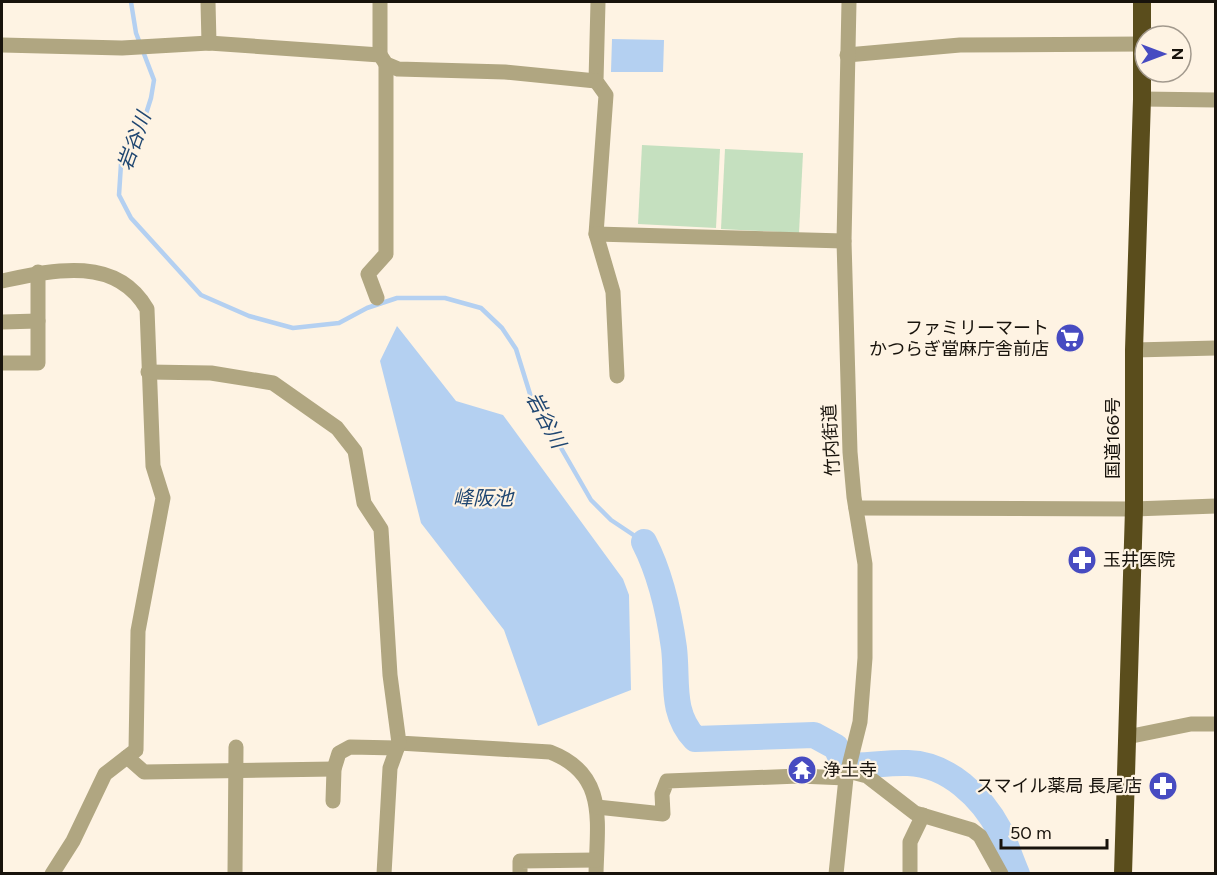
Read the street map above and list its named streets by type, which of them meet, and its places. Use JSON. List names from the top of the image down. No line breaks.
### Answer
{"streets":{"highway":["国道166号"],"street":["竹内街道"]},"water":["岩谷川","峰阪池"],"places":{"supermarket":["ファミリーマート かつらぎ當麻庁舎前店"],"pharmacy":["玉井医院","スマイル薬局 長尾店"],"temple":["浄土寺"]},"scale_bar":"50 m","north":"right"}
